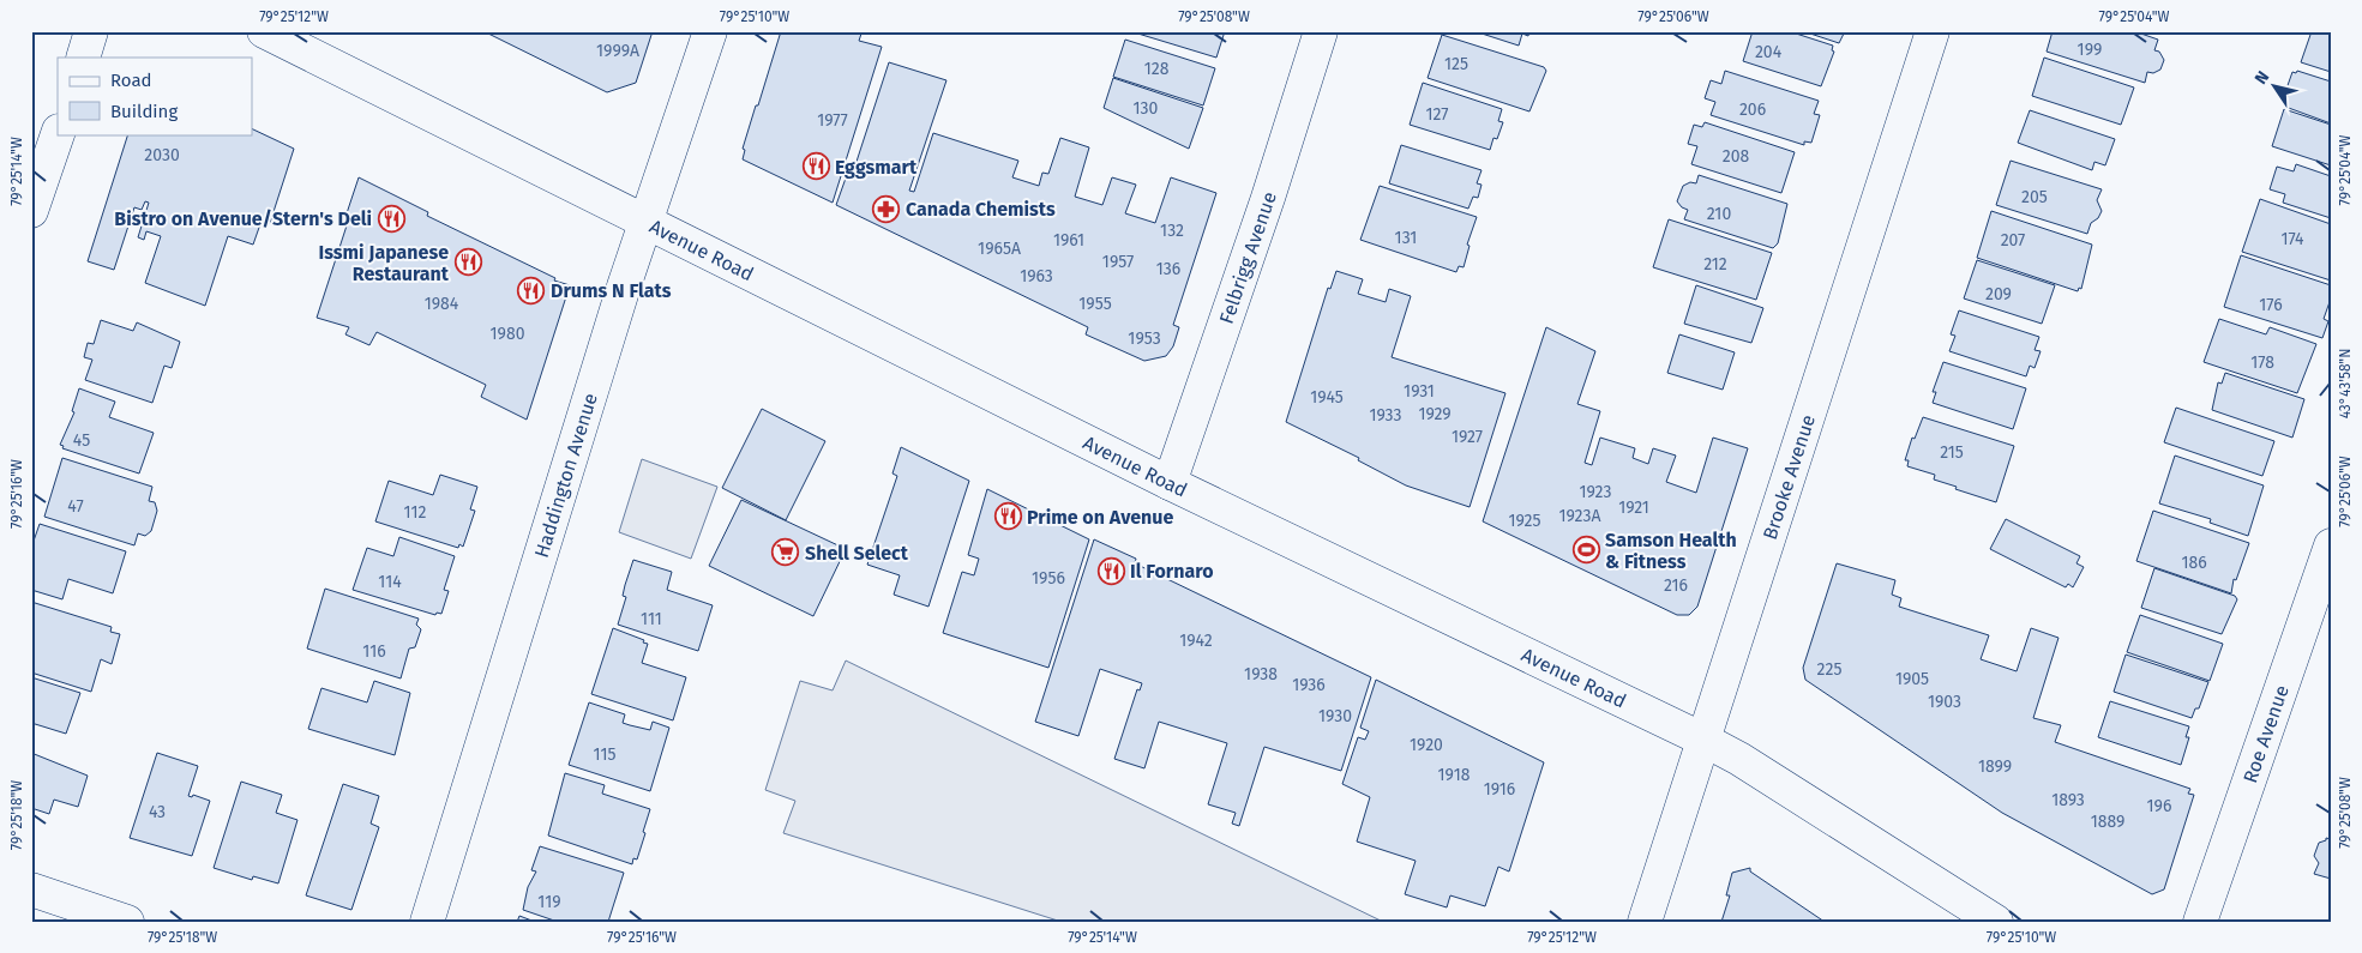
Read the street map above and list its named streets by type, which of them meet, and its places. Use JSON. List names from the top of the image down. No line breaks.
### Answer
{"streets":{"street":["Avenue Road","Felbrigg Avenue","Haddington Avenue","Brooke Avenue","Roe Avenue"]},"crossings":[["Avenue Road","Felbrigg Avenue"],["Avenue Road","Haddington Avenue"],["Avenue Road","Brooke Avenue"]],"places":{"restaurant":["Eggsmart","Bistro on Avenue/Stern's Deli","Issmi Japanese Restaurant","Drums N Flats","Prime on Avenue","Il Fornaro"],"pharmacy":["Canada Chemists"],"sports":["Samson Health & Fitness"],"supermarket":["Shell Select"]},"house_numbers":["199","1999A","204","125","128","130","206","127","1977","2030","208","205","210","132","131","174","1961","207","1965A","1957","212","136","1963","209","1984","1955","176","1980","1953","178","1931","1945","1929","1933","1927","45","215","1923","47","1921","112","1923A","1925","186","1956","114","216","111","1942","116","225","1938","1905","1936","1903","1930","1920","115","1899","1918","1916","1893","196","43","1889","119"],"legend":["Road","Building"],"north":"top left","coordinates":["79°25'12\"W","79°25'10\"W","79°25'08\"W","79°25'06\"W","79°25'04\"W","79°25'14\"W","43°43'58\"N","79°25'16\"W","79°25'18\"W"]}
